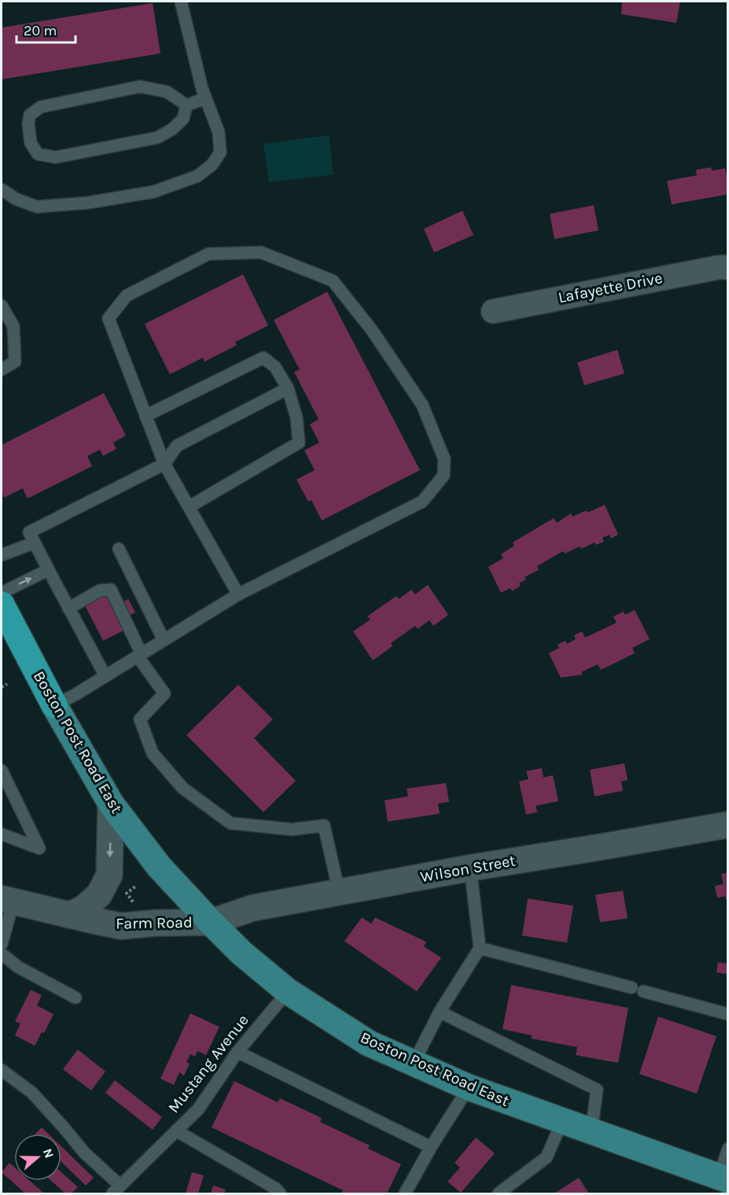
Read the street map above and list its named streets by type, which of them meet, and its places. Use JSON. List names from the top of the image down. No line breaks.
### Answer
{"streets":{"highway":["Boston Post Road East"],"street":["Lafayette Drive","Wilson Street","Farm Road"],"lane":["Mustang Avenue"]},"crossings":[["Boston Post Road East","Wilson Street"],["Boston Post Road East","Farm Road"],["Boston Post Road East","Mustang Avenue"],["Wilson Street","Farm Road"]],"scale_bar":"20 m","north":"right"}
